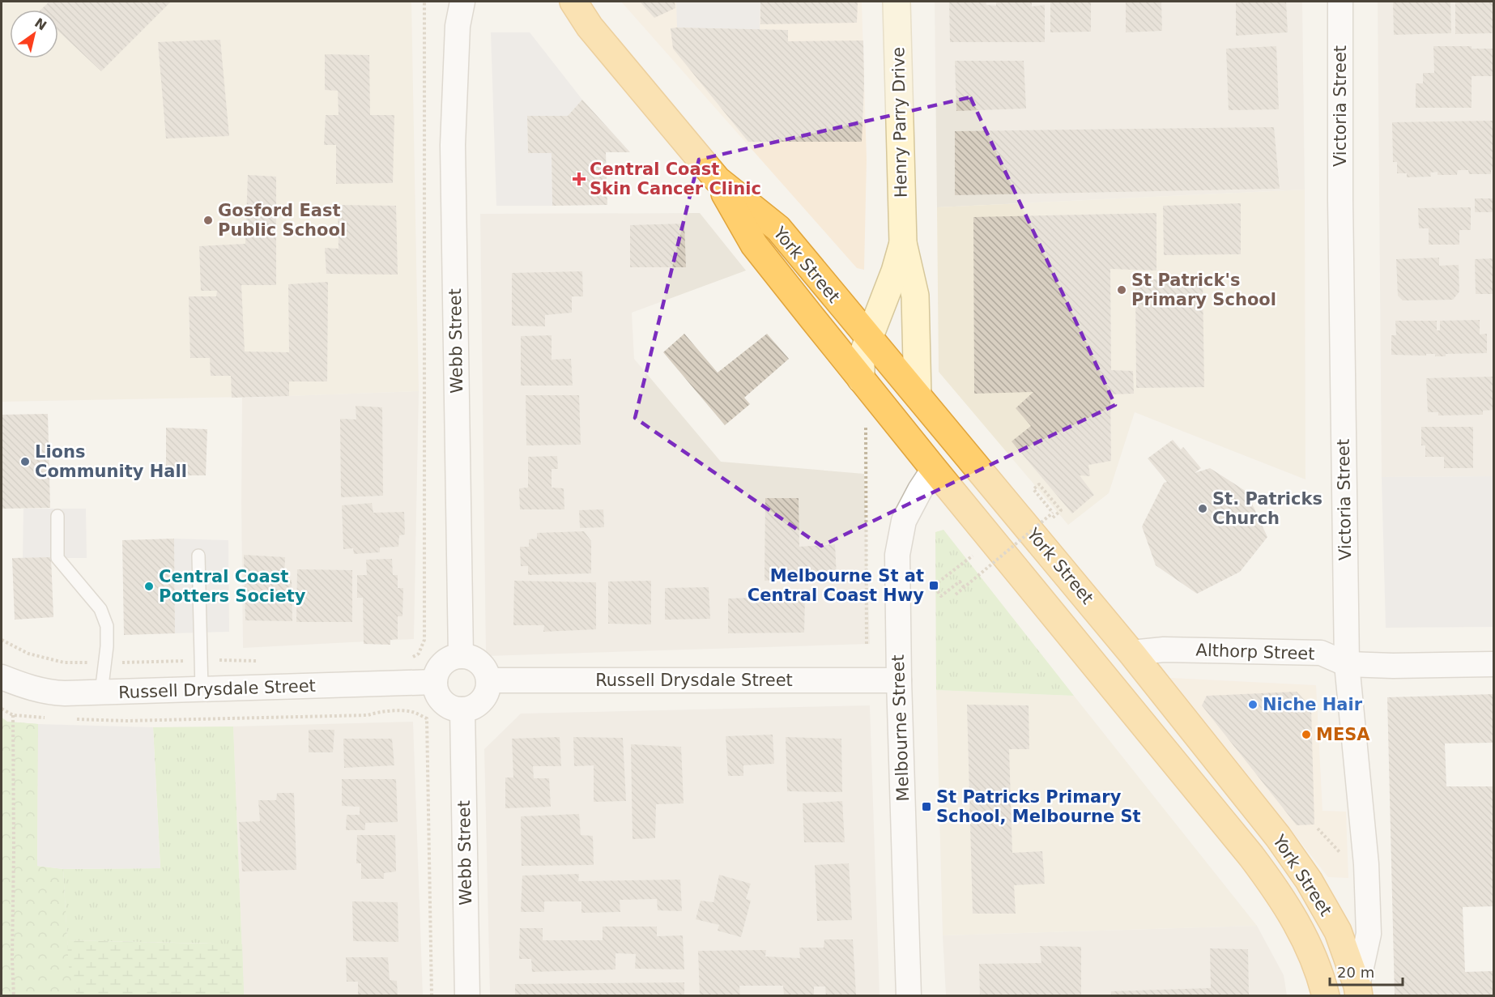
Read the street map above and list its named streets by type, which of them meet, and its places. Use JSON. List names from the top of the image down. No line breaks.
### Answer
{"streets":{"highway":["York Street"],"main road":["Henry Parry Drive"],"street":["Victoria Street","Webb Street","Althorp Street","Russell Drysdale Street","Melbourne Street"]},"crossings":[["Victoria Street","York Street"],["Victoria Street","Althorp Street"],["Henry Parry Drive","York Street"],["York Street","Althorp Street"],["York Street","Melbourne Street"],["Webb Street","Russell Drysdale Street"],["Russell Drysdale Street","Melbourne Street"]],"places":{"health":["Central Coast Skin Cancer Clinic"],"other":["Gosford East Public School","St Patrick's Primary School","Lions Community Hall","St. Patricks Church","Central Coast Potters Society","Niche Hair","MESA"],"transit":["Melbourne St at Central Coast Hwy","St Patricks Primary School, Melbourne St"]},"scale_bar":"20 m","north":"top right"}
